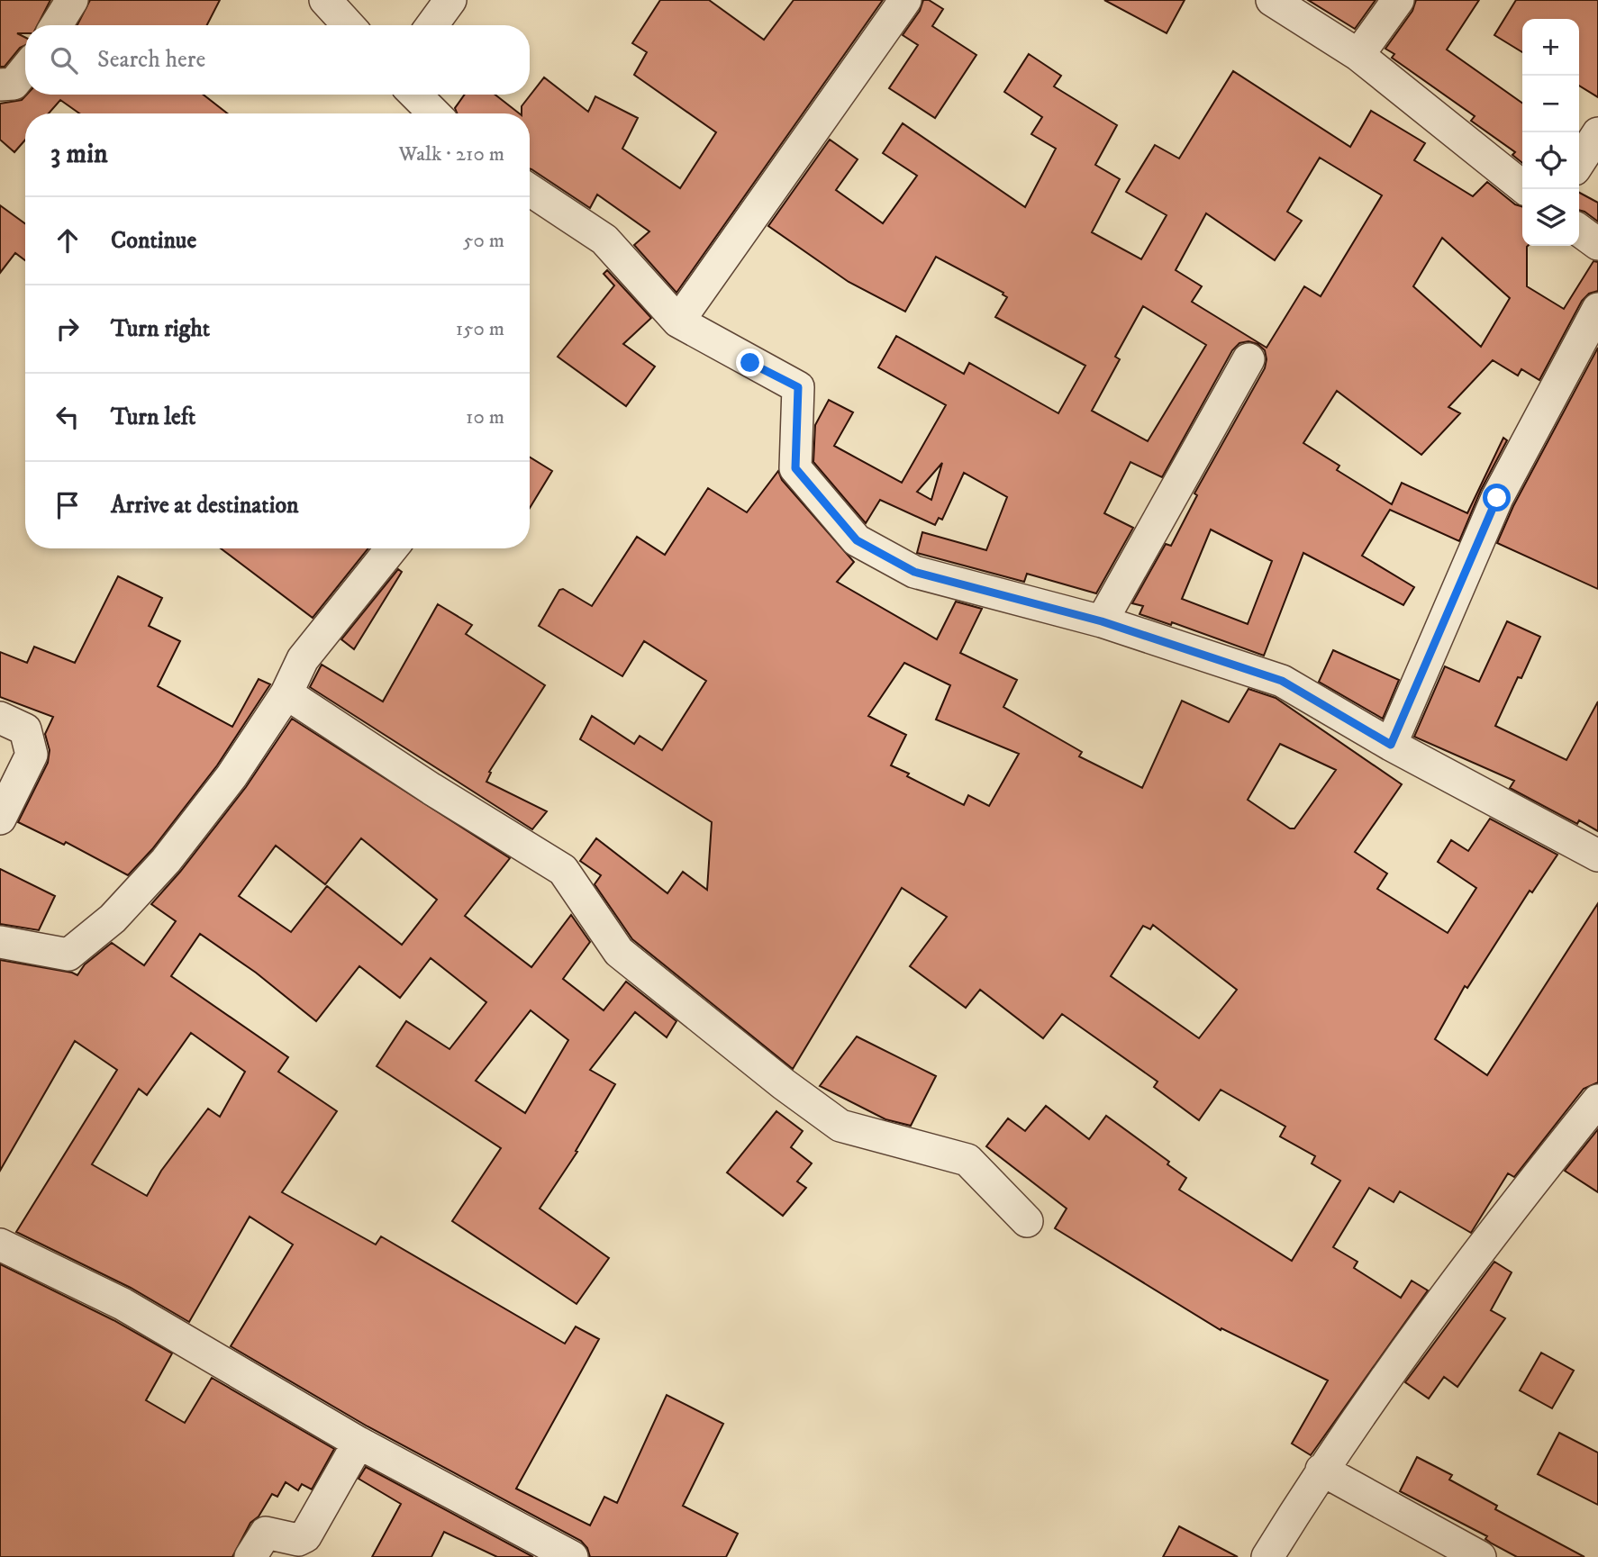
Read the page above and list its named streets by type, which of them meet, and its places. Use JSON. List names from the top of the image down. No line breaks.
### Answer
{"page":{"map_buttons":["+","−"],"search":"Search here","heading":["3 min","Walk · 210 m"],"list":[["Continue","50 m"],["Turn right","150 m"],["Turn left","10 m"],"Arrive at destination"]}}
